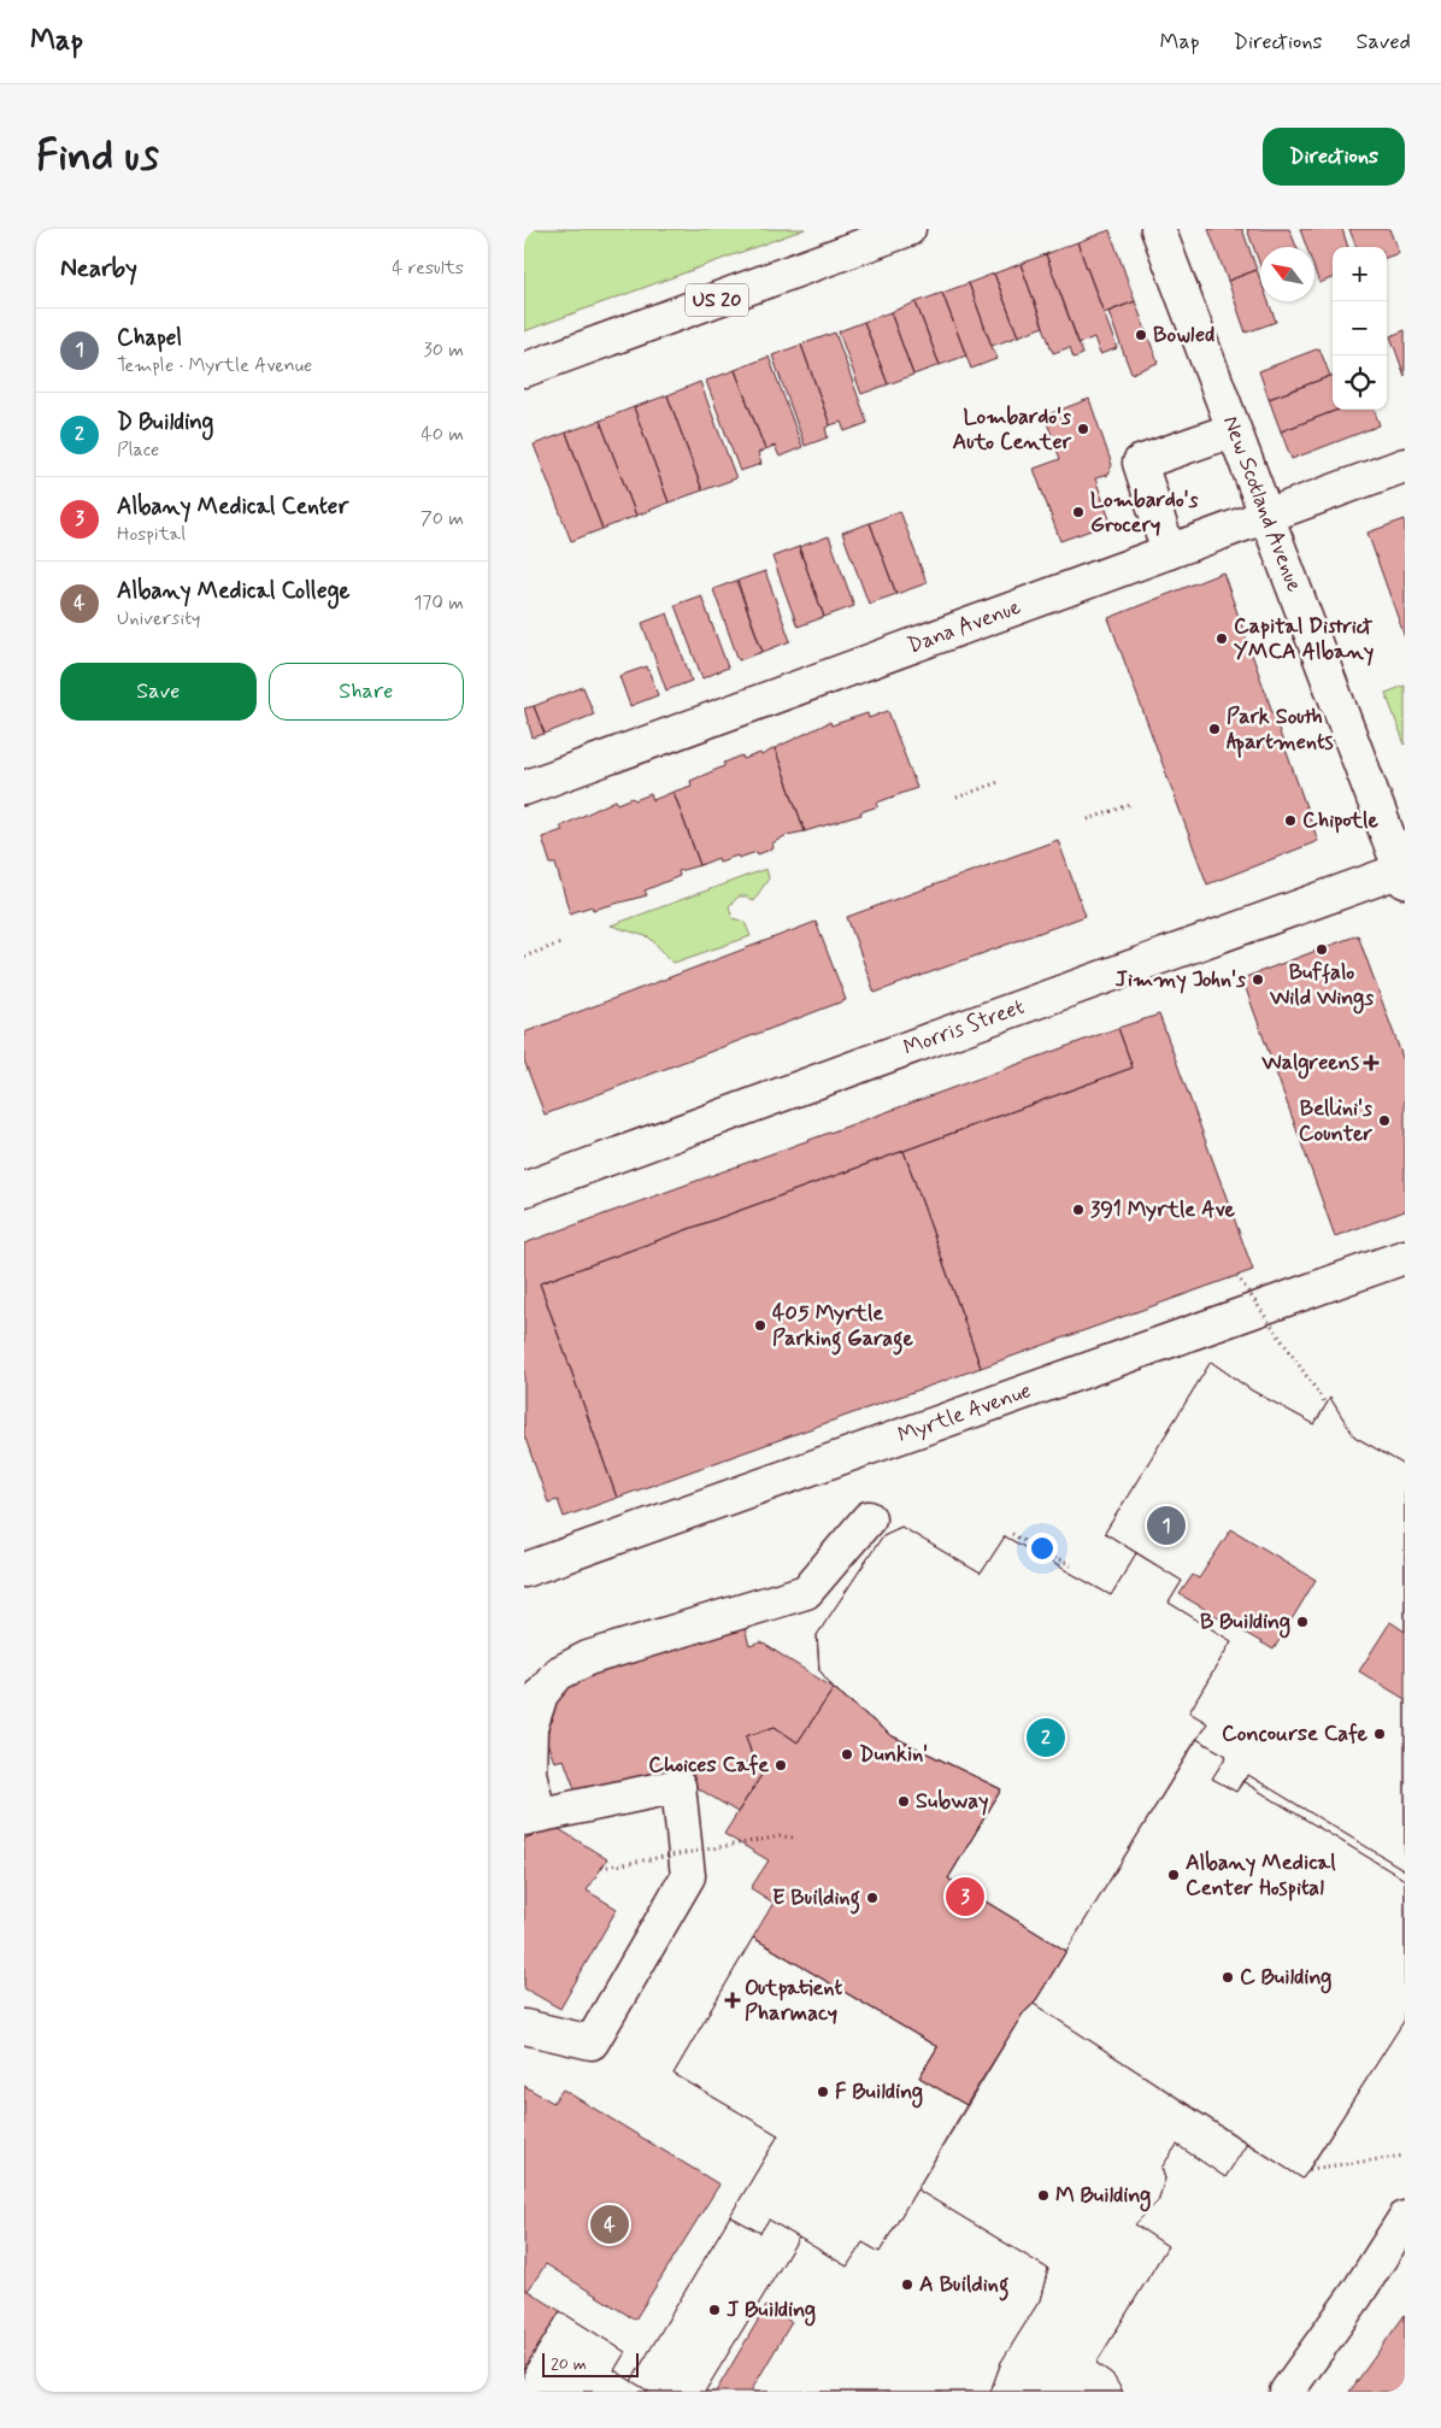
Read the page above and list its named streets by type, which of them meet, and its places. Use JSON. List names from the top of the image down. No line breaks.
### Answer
{"streets":{"street":["US 20","New Scotland Avenue","Dana Avenue","Morris Street","Myrtle Avenue"]},"crossings":[["New Scotland Avenue","Dana Avenue"],["New Scotland Avenue","Morris Street"]],"places":{"other":["Bowled","Lombardo's Auto Center","Lombardo's Grocery","Capital District YMCA Albany","Park South Apartments","Chipotle","Buffalo Wild Wings","Jimmy John's","Bellini's Counter","391 Myrtle Ave","405 Myrtle Parking Garage","B Building","Concourse Cafe","Dunkin'","Choices Cafe","Subway","Albany Medical Center Hospital","E Building","C Building","F Building","M Building","A Building","J Building"],"health":["Walgreens","Outpatient Pharmacy"]},"scale_bar":"20 m","north":"top left","page":{"header":"Map","nav":["Map","Directions","Saved"],"buttons":["Directions",["Save","Share"]],"title":"Find us","heading":["Nearby","4 results"],"map_buttons":["+","−"],"list":[{"mark":"1","name":"Chapel","note":"Temple · Myrtle Avenue","value":"30 m"},{"mark":"2","name":"D Building","note":"Place","value":"40 m"},{"mark":"3","name":"Albany Medical Center","note":"Hospital","value":"70 m"},{"mark":"4","name":"Albany Medical College","note":"University","value":"170 m"}],"pins":["1","2","3","4"],"scale":"20 m"}}
